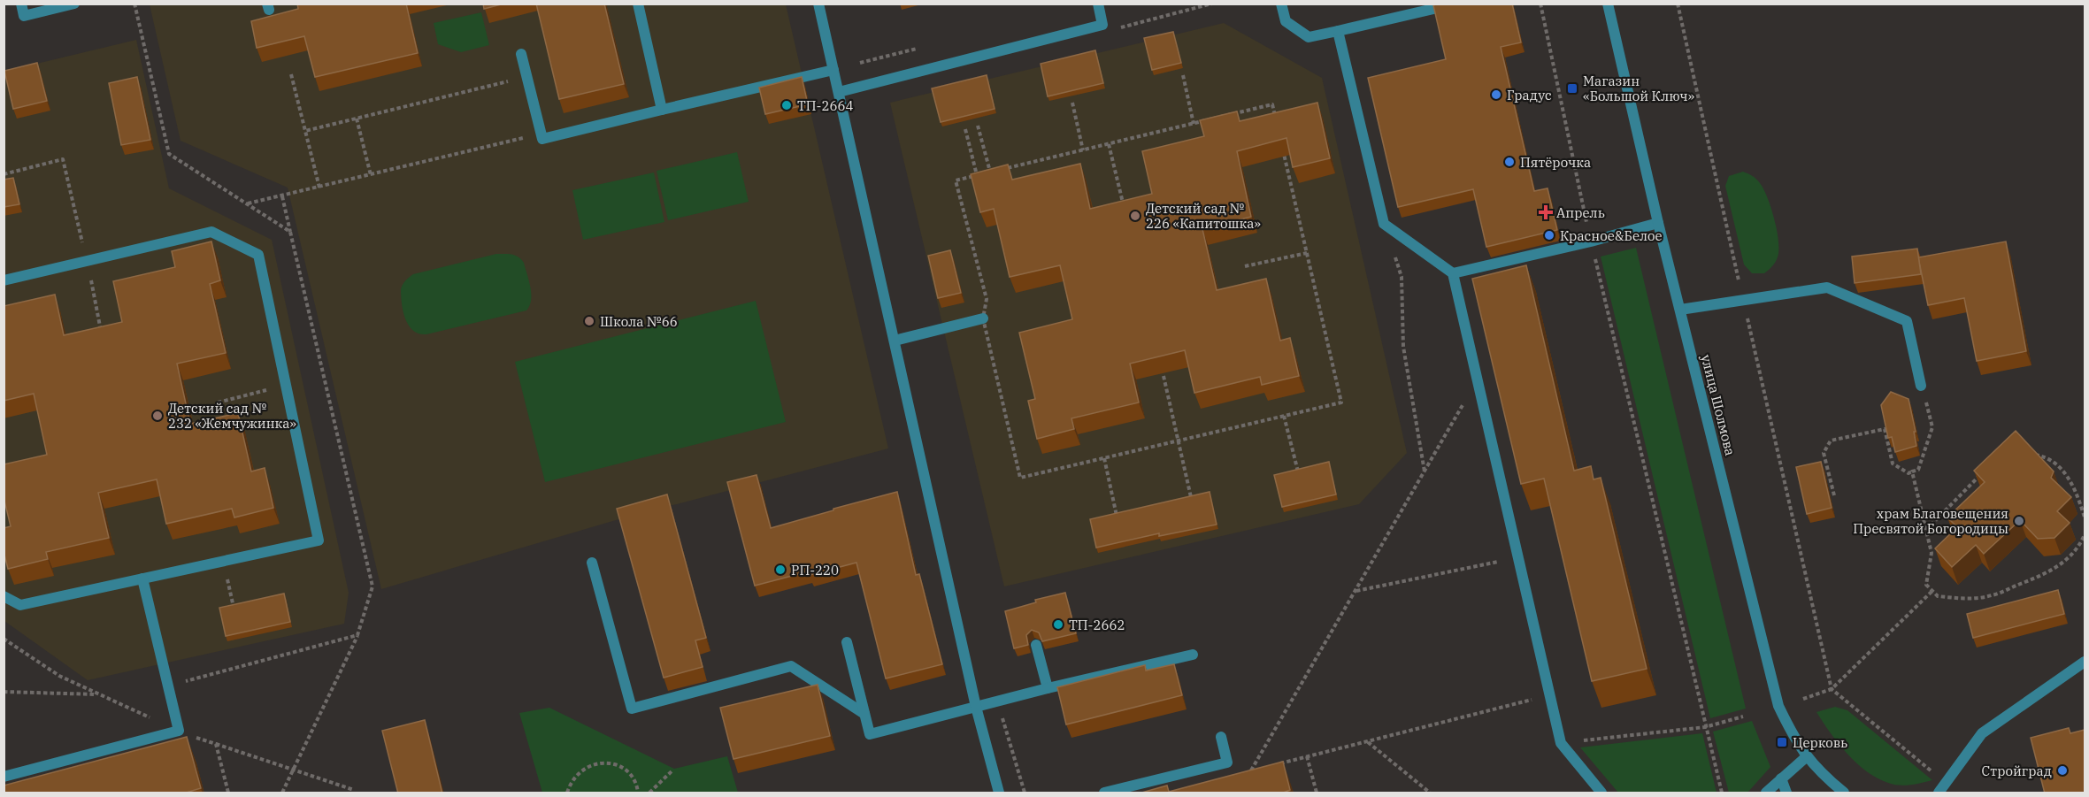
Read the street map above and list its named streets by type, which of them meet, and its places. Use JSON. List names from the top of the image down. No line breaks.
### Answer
{"streets":{"street":["улица Шолмова"]},"places":{"transit":["Магазин «Большой Ключ»","Церковь"],"other":["Градус","ТП-2664","Пятёрочка","Детский сад № 226 «Капитошка»","Красное&Белое","Школа №66","Детский сад № 232 «Жемчужинка»","храм Благовещения Пресвятой Богородицы","РП-220","ТП-2662","Стройград"],"health":["Апрель"]}}
